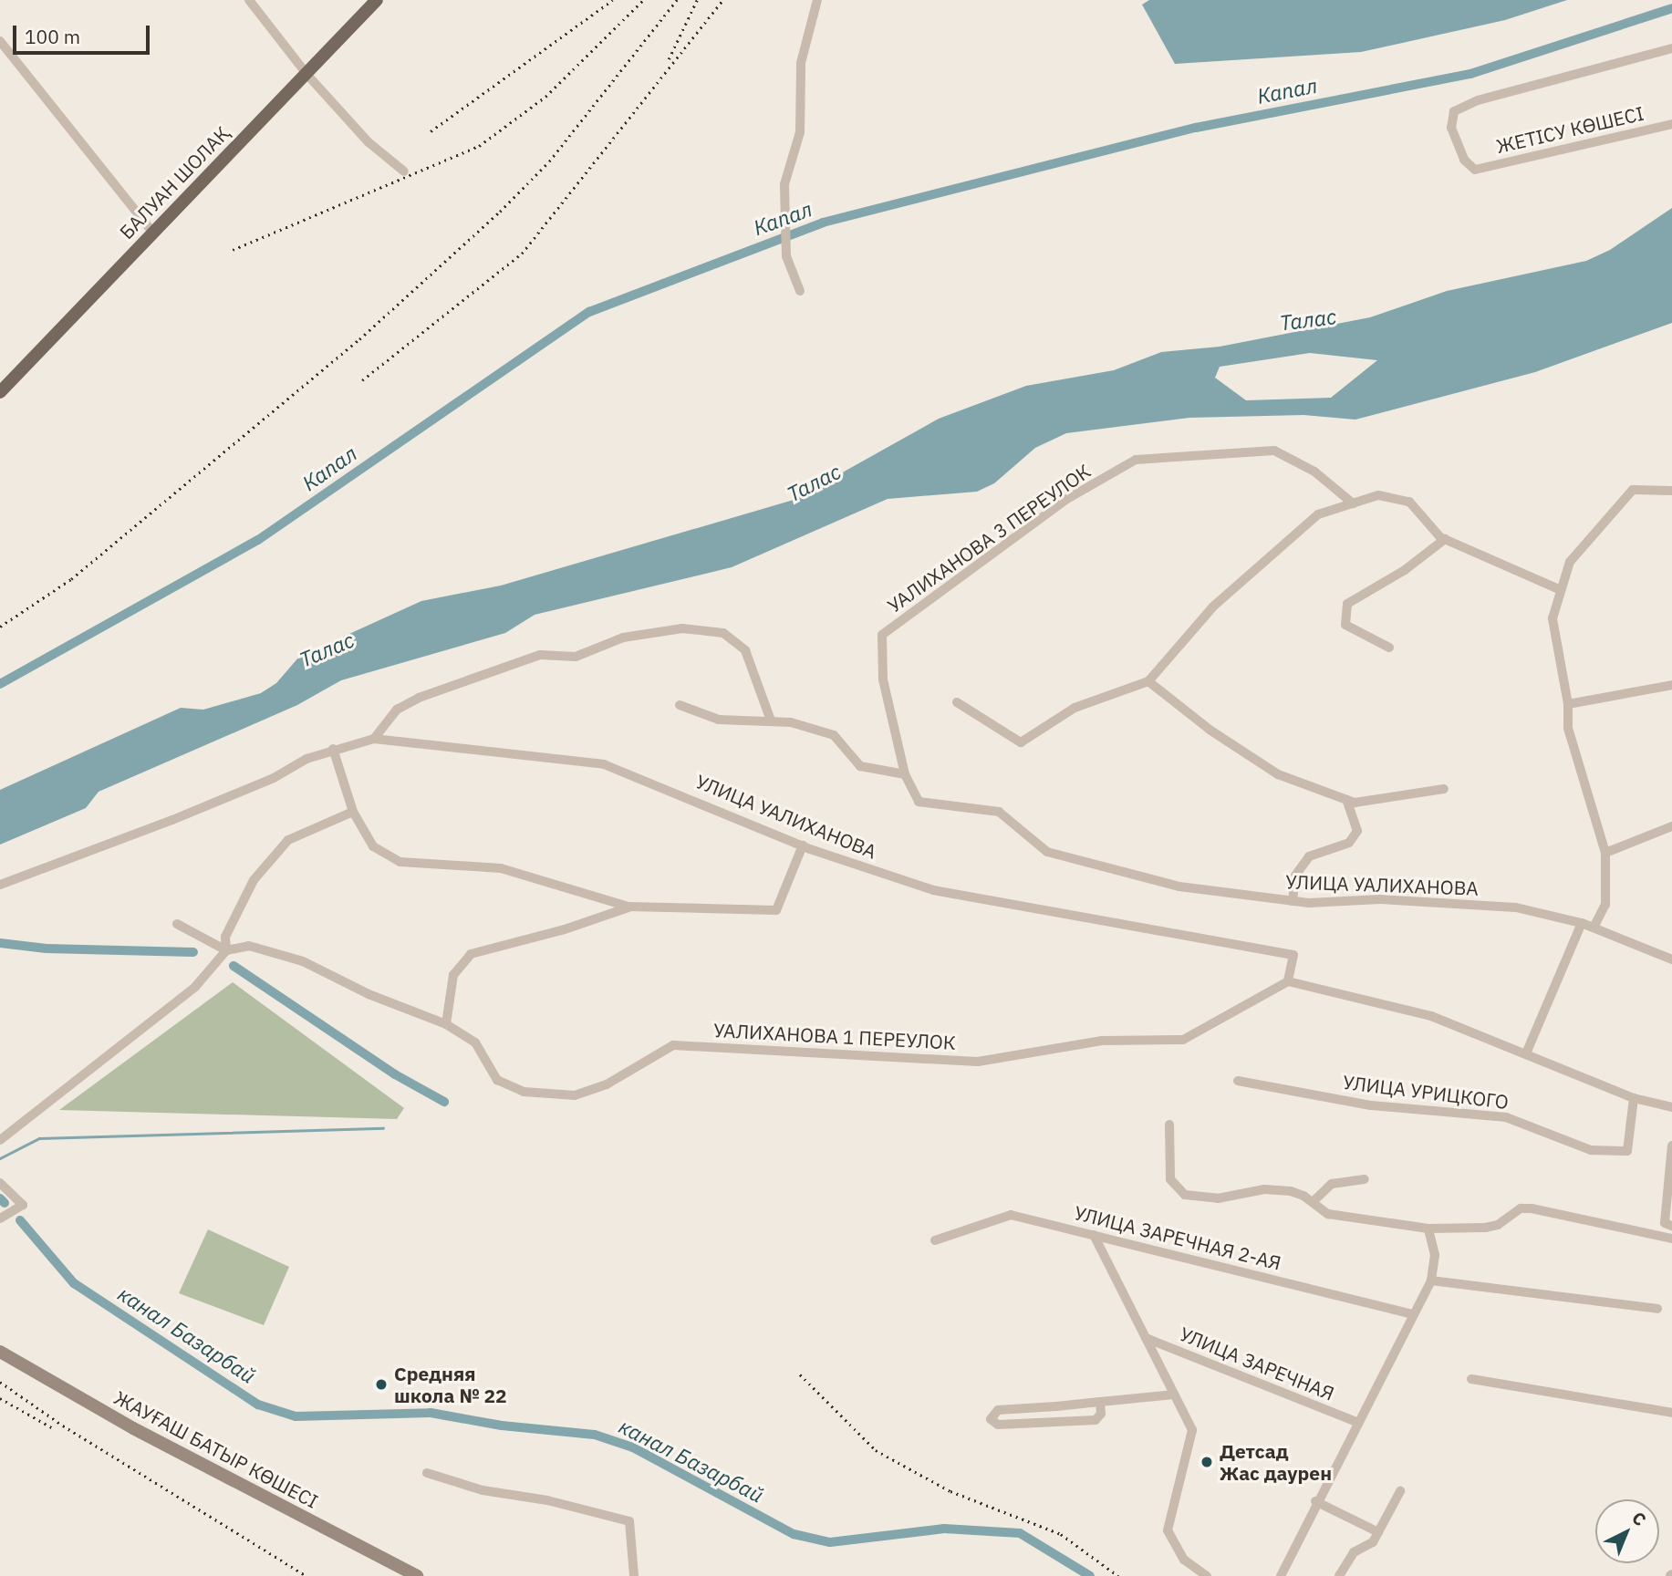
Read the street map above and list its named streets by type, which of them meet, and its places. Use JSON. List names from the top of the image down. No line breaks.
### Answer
{"streets":{"main road":["БАЛУАН ШОЛАҚ","ЖАУҒАШ БАТЫР КӨШЕСІ"],"street":["ЖЕТІСУ КӨШЕСІ","УАЛИХАНОВА 3 ПЕРЕУЛОК","УЛИЦА УАЛИХАНОВА","УАЛИХАНОВА 1 ПЕРЕУЛОК","УЛИЦА УРИЦКОГО","УЛИЦА ЗАРЕЧНАЯ 2-АЯ","УЛИЦА ЗАРЕЧНАЯ"]},"crossings":[["УАЛИХАНОВА 3 ПЕРЕУЛОК","УЛИЦА УАЛИХАНОВА"],["УЛИЦА УАЛИХАНОВА","УАЛИХАНОВА 1 ПЕРЕУЛОК"],["УЛИЦА ЗАРЕЧНАЯ 2-АЯ","УЛИЦА ЗАРЕЧНАЯ"]],"water":["Капал","Талас","канал Базарбай"],"places":["Средняя школа № 22","Детсад Жас даурен"],"scale_bar":"100 m","north":"top right"}
